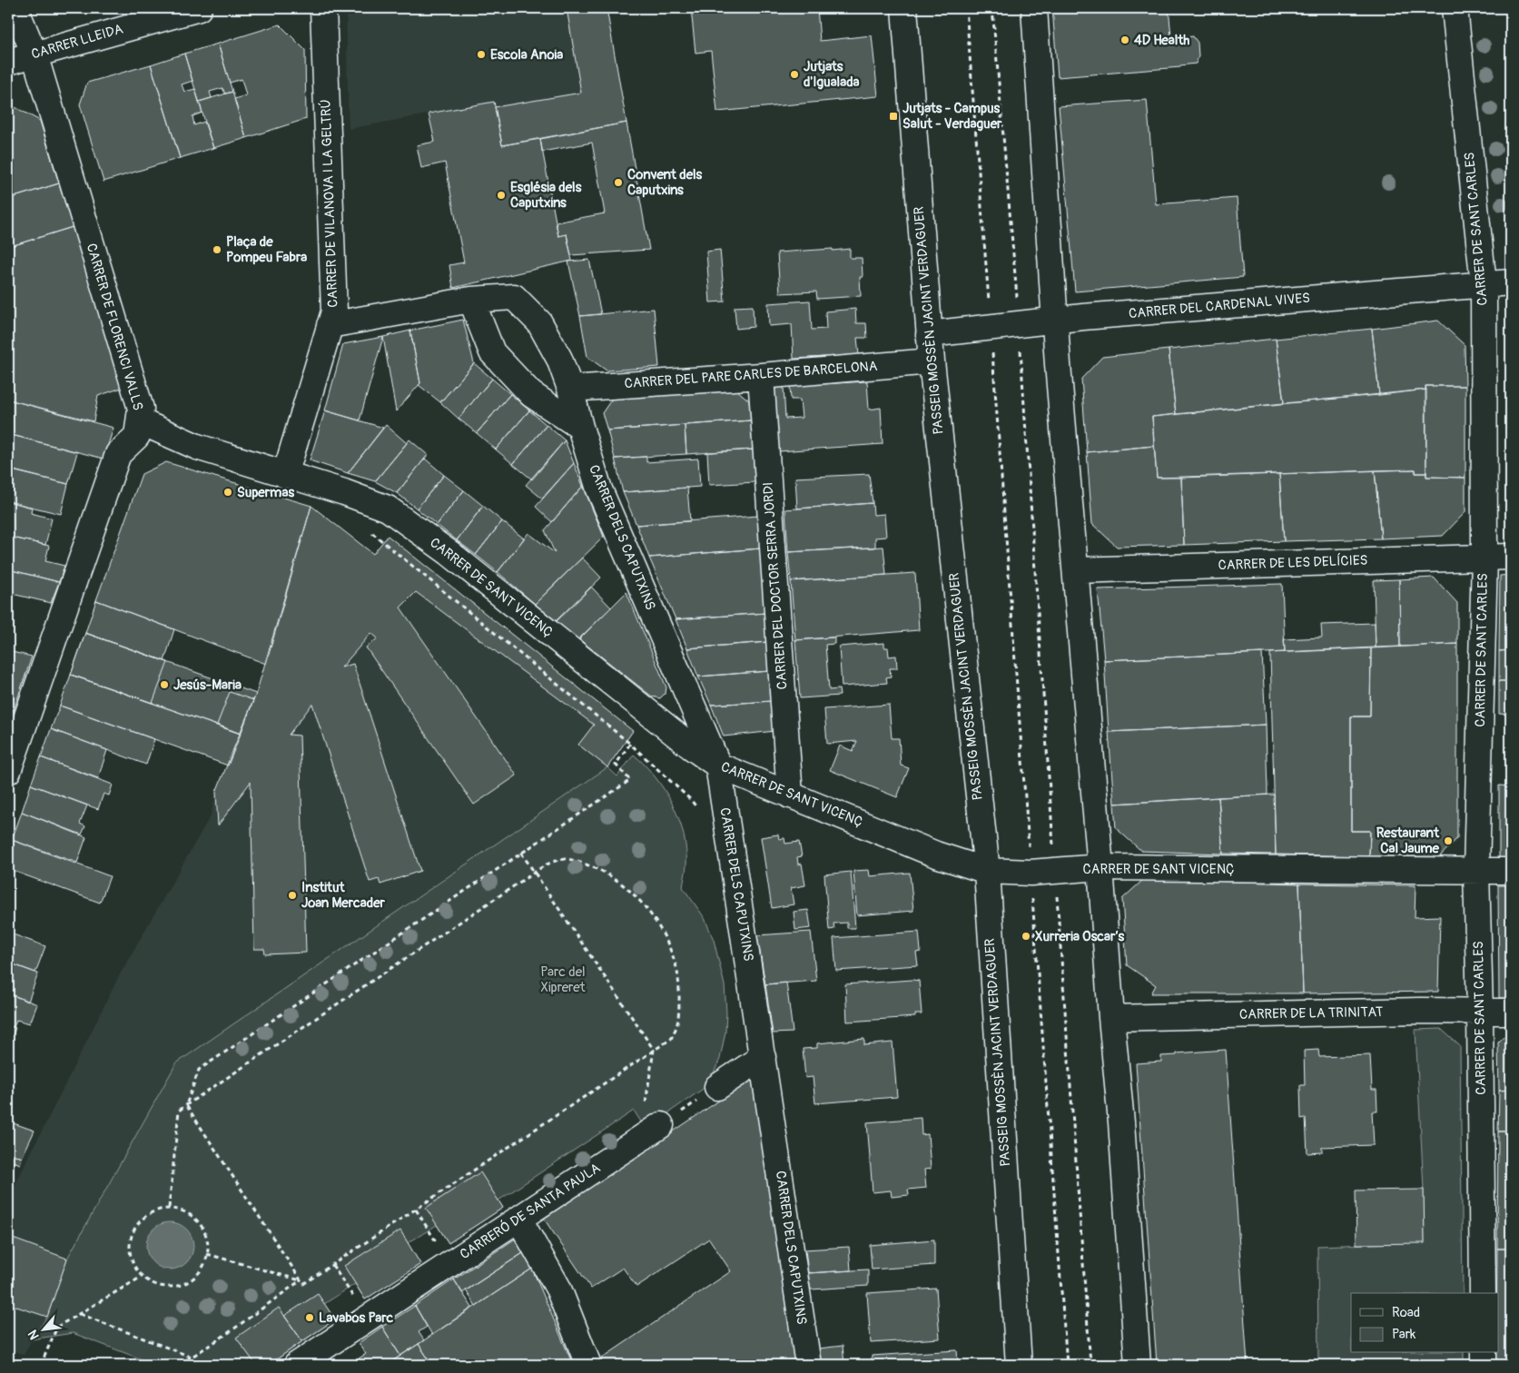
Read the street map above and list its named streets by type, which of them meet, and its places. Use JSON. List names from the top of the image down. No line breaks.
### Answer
{"streets":{"street":["CARRER LLEIDA","CARRER DE VILANOVA I LA GELTRÚ","CARRER DE SANT CARLES","CARRER DEL CARDENAL VIVES","PASSEIG MOSSÈN JACINT VERDAGUER","CARRER DE FLORENCI VALLS","CARRER DEL PARE CARLES DE BARCELONA","CARRER DELS CAPUTXINS","CARRER DE LES DELÍCIES","CARRER DEL DOCTOR SERRA JORDI","CARRER DE SANT VICENÇ","CARRER DE LA TRINITAT","CARRERÓ DE SANTA PAULA"]},"crossings":[["CARRER LLEIDA","CARRER DE FLORENCI VALLS"],["CARRER DE VILANOVA I LA GELTRÚ","CARRER DELS CAPUTXINS"],["CARRER DE VILANOVA I LA GELTRÚ","CARRER DE SANT VICENÇ"],["CARRER DE SANT CARLES","CARRER DEL CARDENAL VIVES"],["CARRER DE SANT CARLES","CARRER DE LES DELÍCIES"],["CARRER DE SANT CARLES","CARRER DE SANT VICENÇ"],["CARRER DE SANT CARLES","CARRER DE LA TRINITAT"],["CARRER DEL CARDENAL VIVES","PASSEIG MOSSÈN JACINT VERDAGUER"],["PASSEIG MOSSÈN JACINT VERDAGUER","CARRER DEL PARE CARLES DE BARCELONA"],["PASSEIG MOSSÈN JACINT VERDAGUER","CARRER DE SANT VICENÇ"],["CARRER DE FLORENCI VALLS","CARRER DE SANT VICENÇ"],["CARRER DEL PARE CARLES DE BARCELONA","CARRER DELS CAPUTXINS"],["CARRER DEL PARE CARLES DE BARCELONA","CARRER DEL DOCTOR SERRA JORDI"],["CARRER DELS CAPUTXINS","CARRER DE SANT VICENÇ"],["CARRER DEL DOCTOR SERRA JORDI","CARRER DE SANT VICENÇ"]],"parks":["Parc del Xipreret"],"places":{"other":["4D Health","Escola Anoia","Jutjats d'Igualada","Convent dels Caputxins","Església dels Caputxins","Plaça de Pompeu Fabra","Supermas","Jesús-Maria","Restaurant Cal Jaume","Institut Joan Mercader","Xurreria Oscar’s","Lavabos Parc"],"transit":["Jutjats - Campus Salut - Verdaguer"]},"legend":["Road","Park"],"north":"bottom left"}
